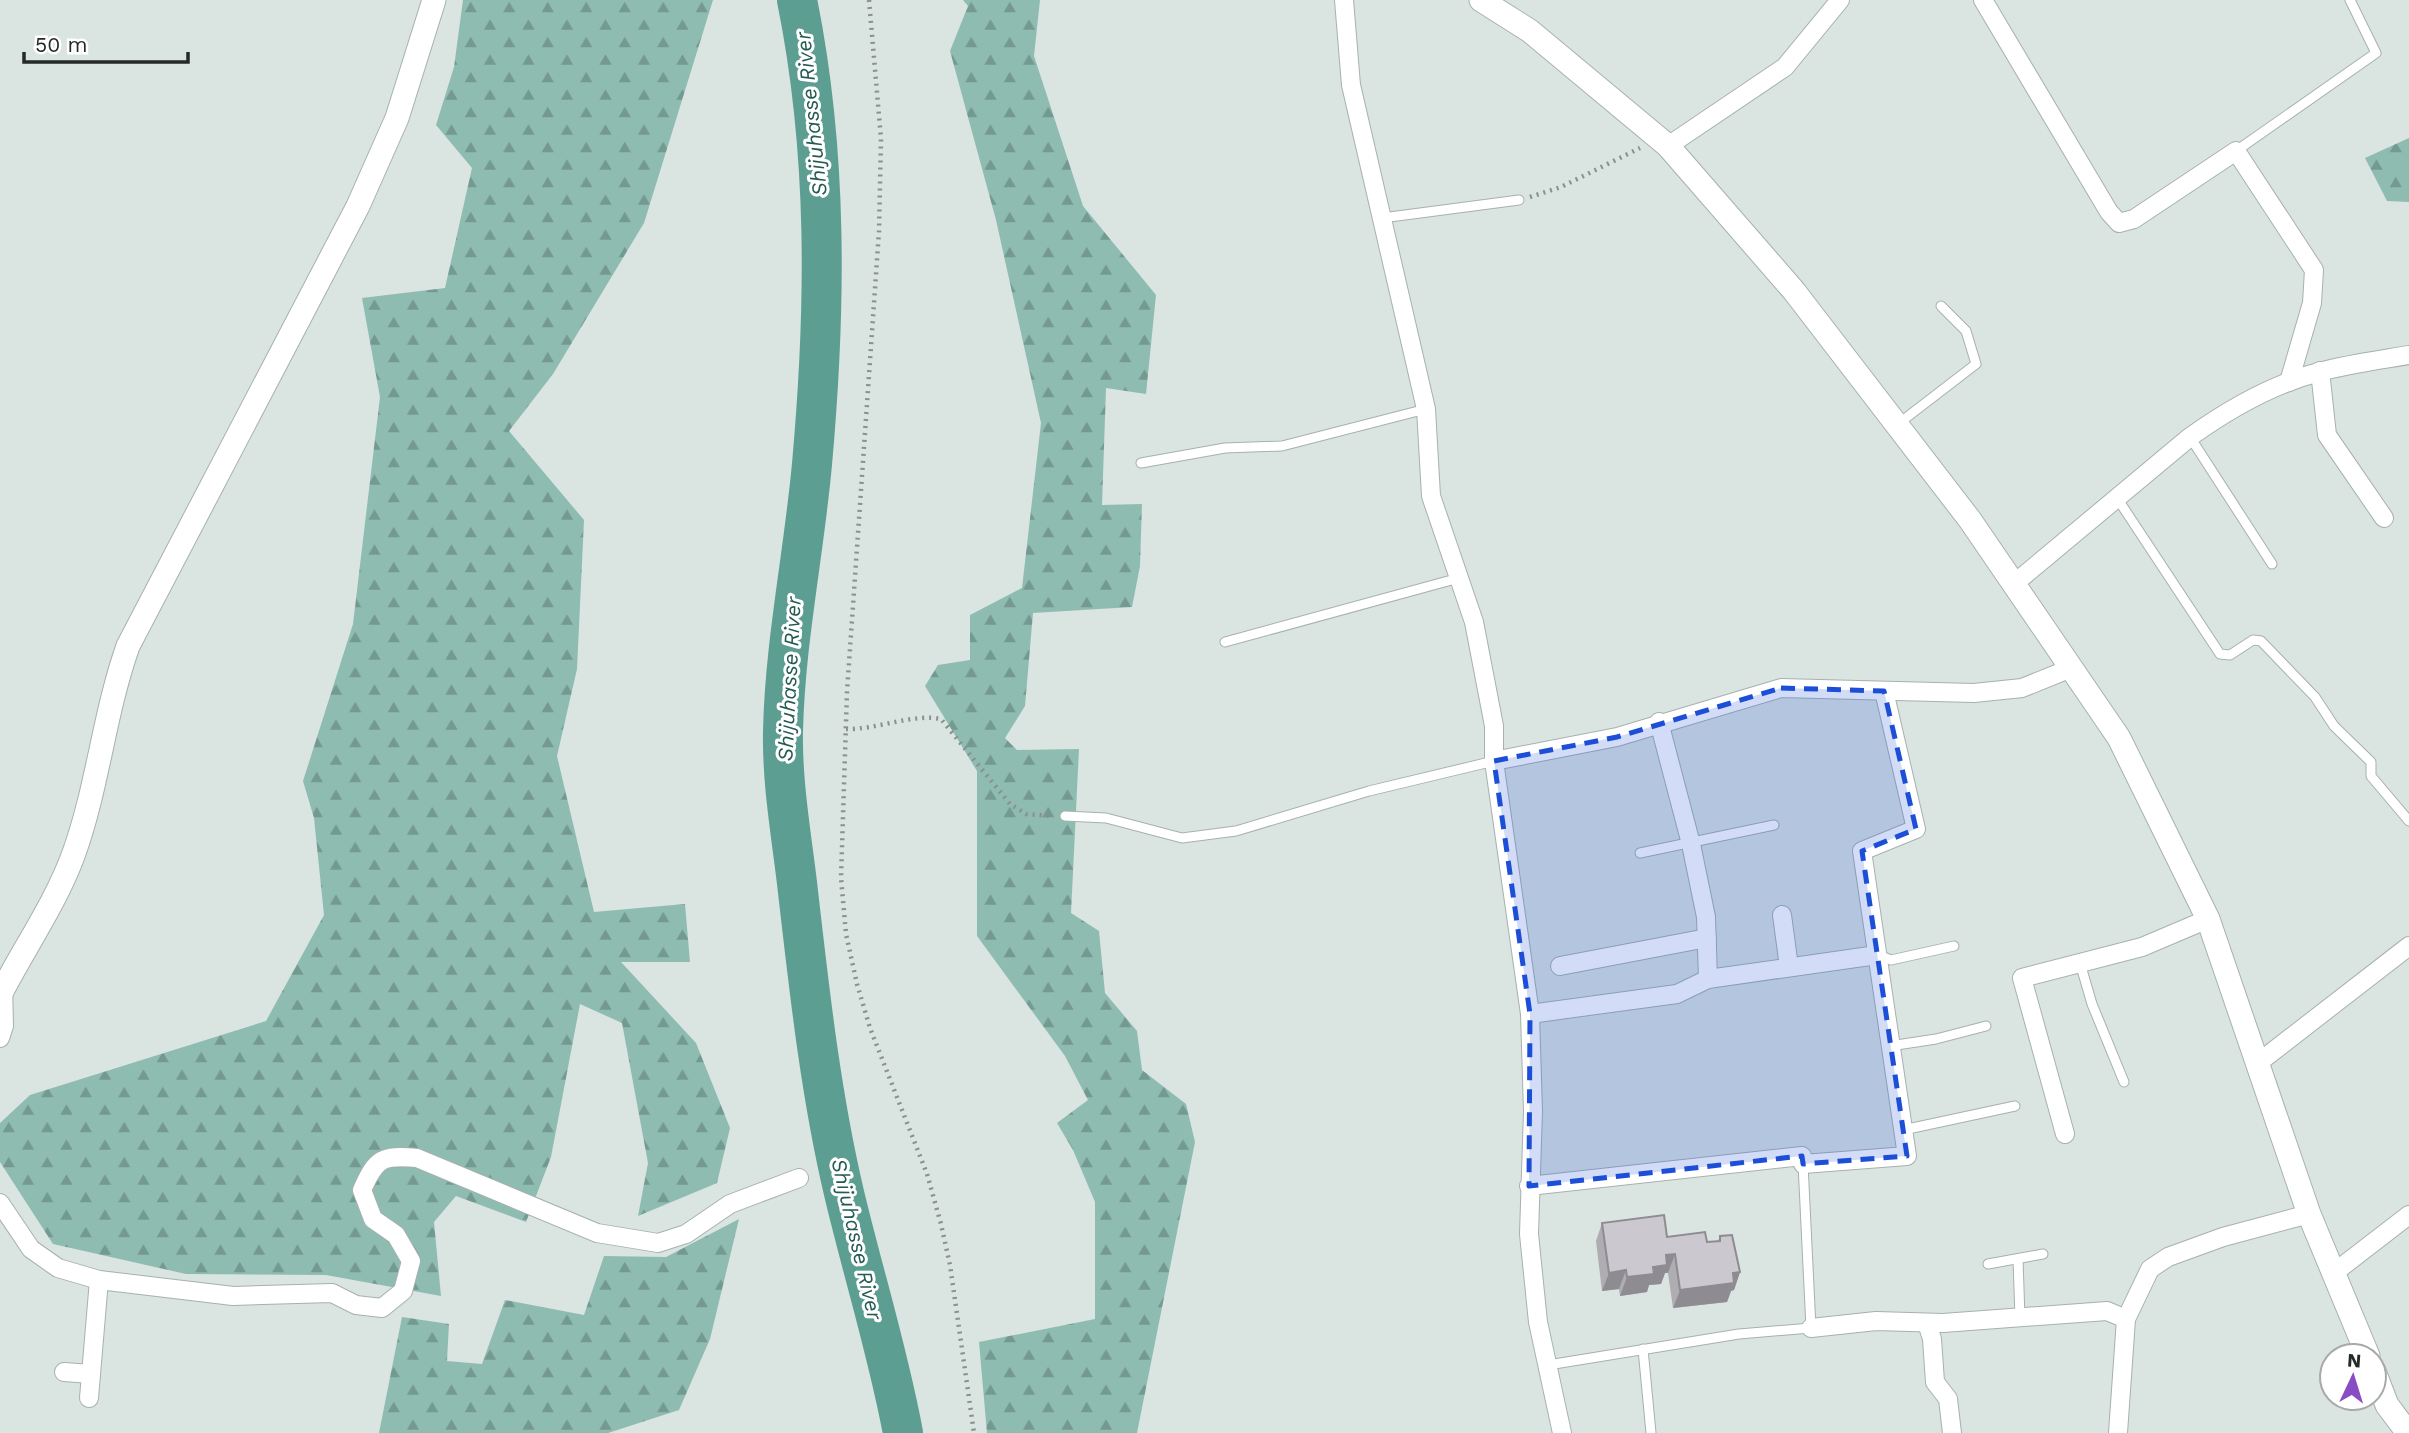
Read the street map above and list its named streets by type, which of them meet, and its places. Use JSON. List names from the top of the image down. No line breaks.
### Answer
{"water":["Shijuhasse River"],"scale_bar":"50 m","north":"top"}
